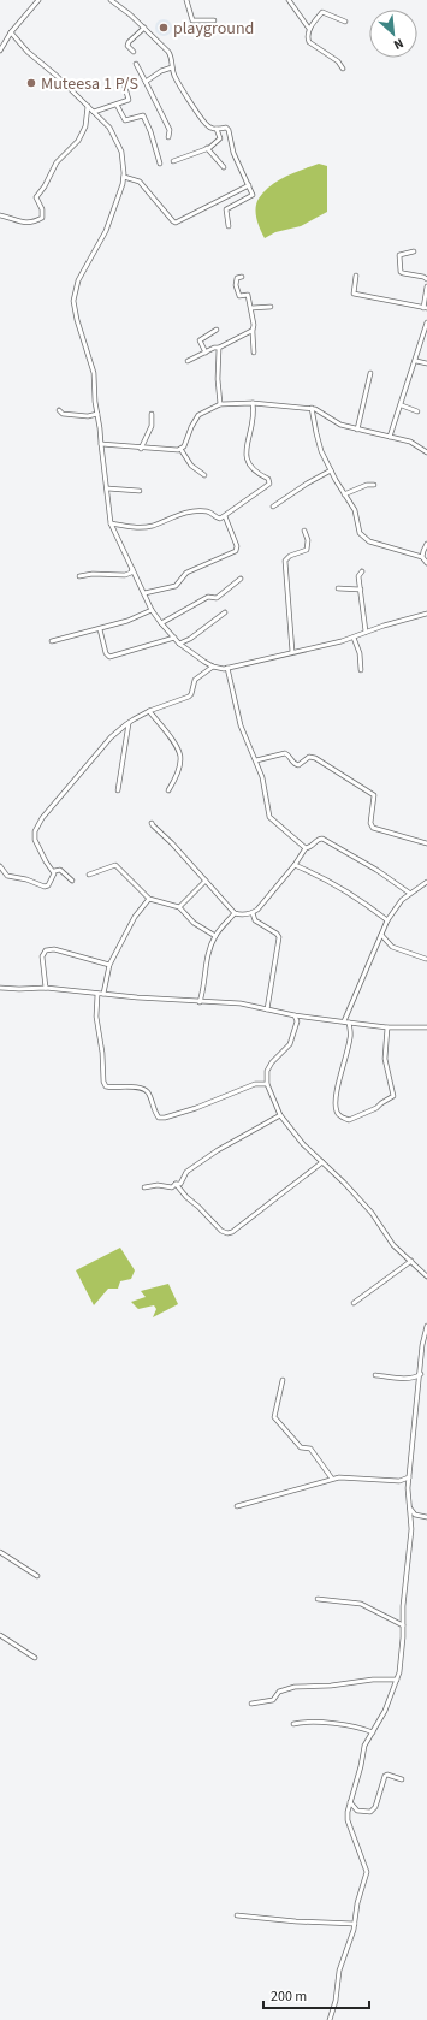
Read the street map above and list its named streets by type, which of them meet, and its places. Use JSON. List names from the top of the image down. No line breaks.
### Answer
{"places":["playground","Muteesa 1 P/S"],"scale_bar":"200 m","north":"bottom right"}
